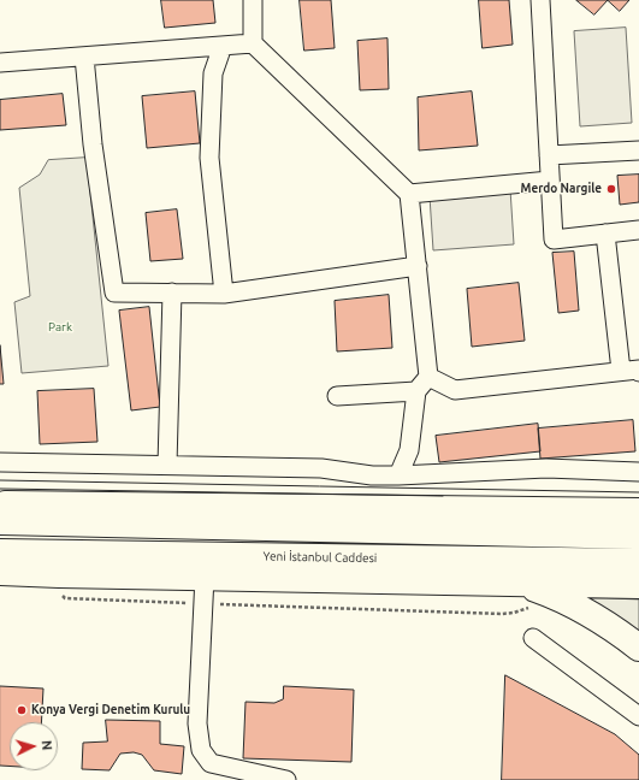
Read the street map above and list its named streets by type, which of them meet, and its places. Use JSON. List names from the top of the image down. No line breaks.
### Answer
{"streets":{"highway":["Yeni İstanbul Caddesi"]},"parks":["Park"],"places":["Merdo Nargile","Konya Vergi Denetim Kurulu"],"north":"right"}
